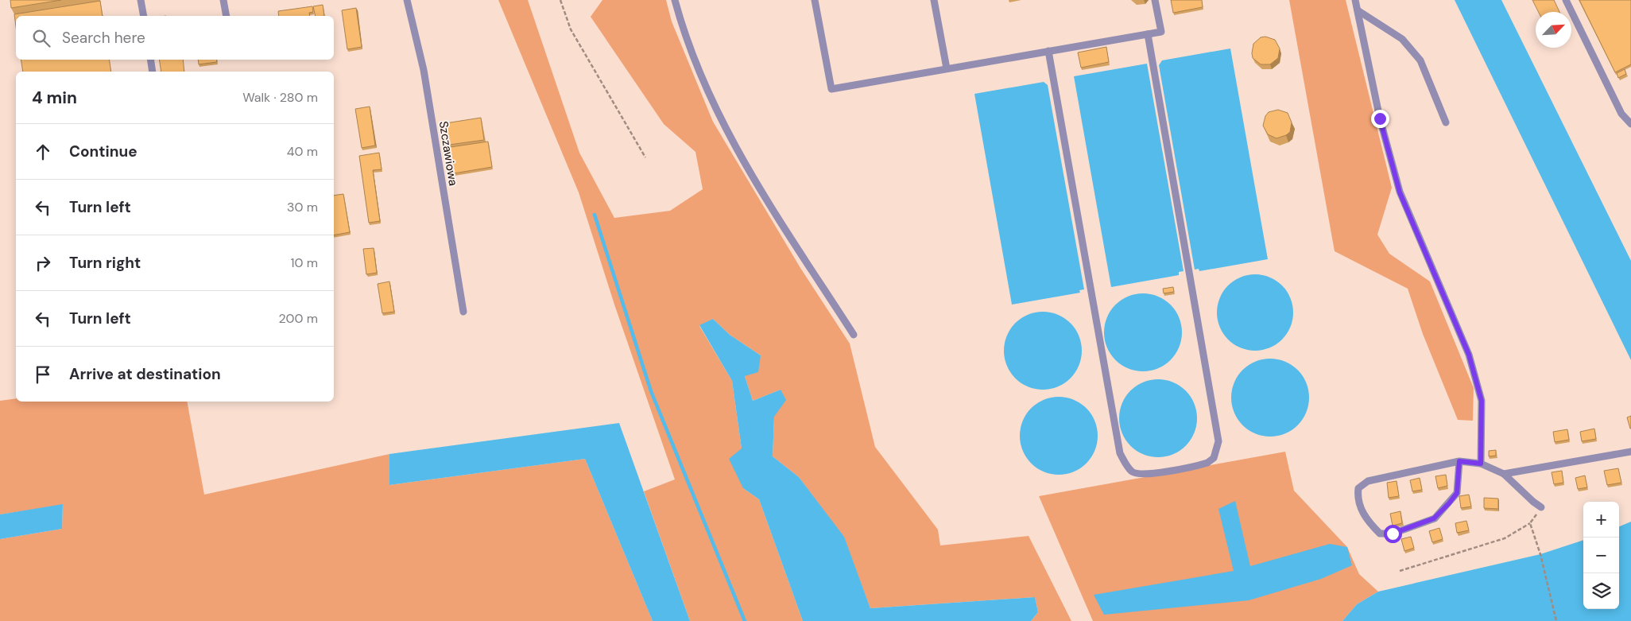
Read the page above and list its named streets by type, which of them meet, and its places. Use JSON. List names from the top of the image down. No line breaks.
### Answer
{"streets":{"lane":["Szczawiowa"]},"north":"top right","page":{"search":"Search here","heading":["4 min","Walk · 280 m"],"list":[["Continue","40 m"],["Turn left","30 m"],["Turn right","10 m"],["Turn left","200 m"],"Arrive at destination"],"map_buttons":["+","−"]}}
